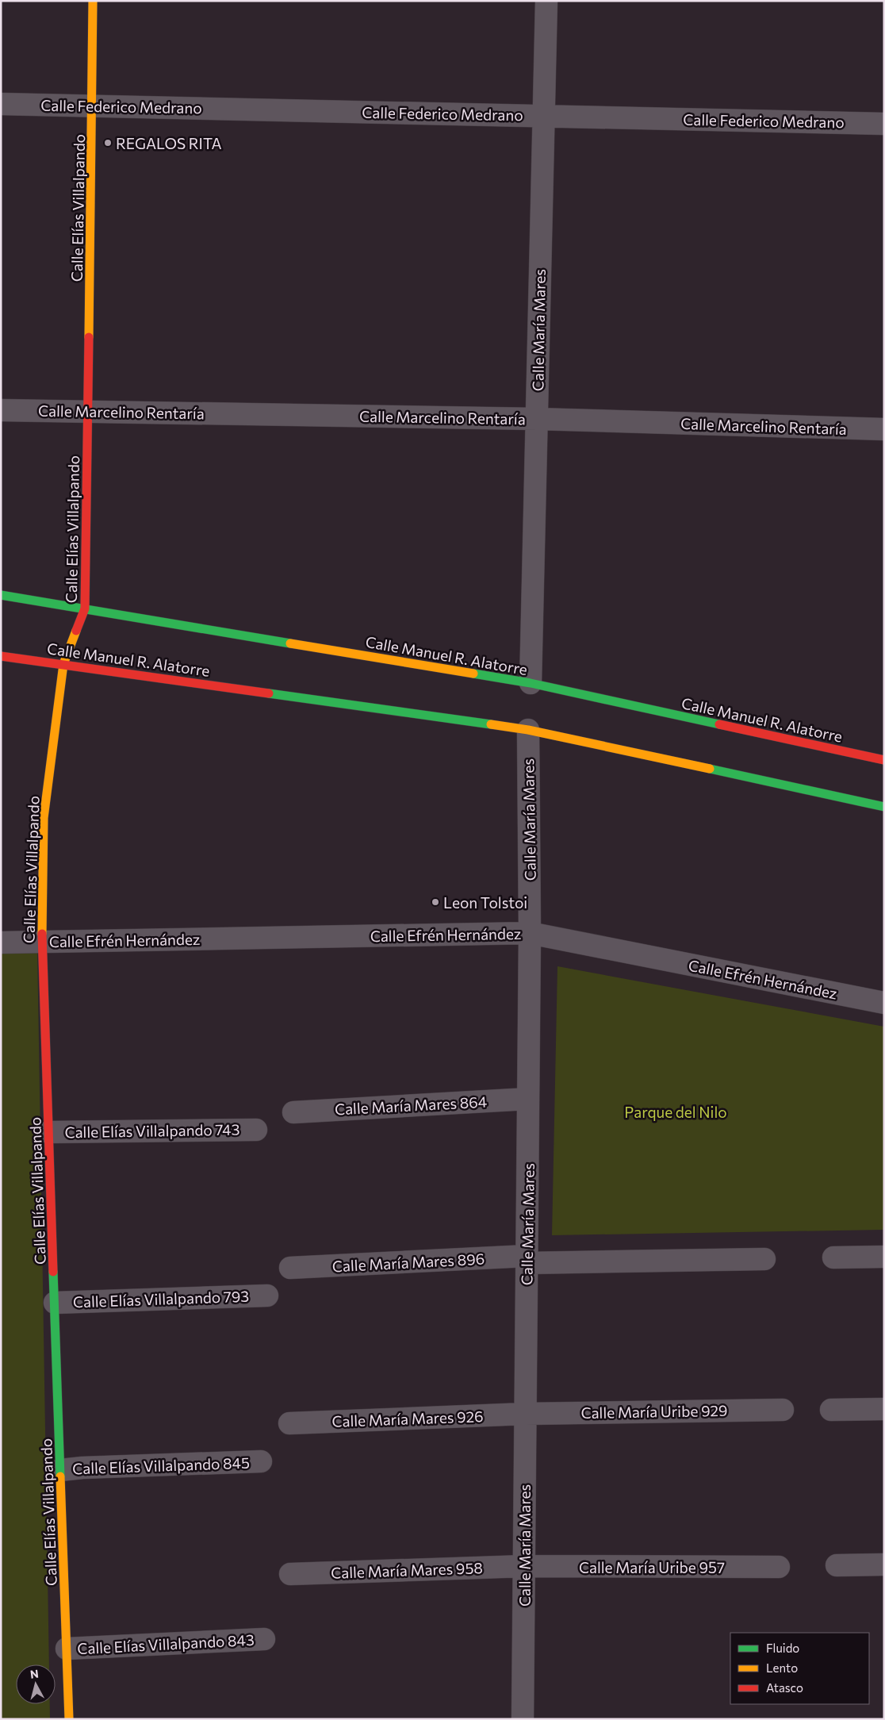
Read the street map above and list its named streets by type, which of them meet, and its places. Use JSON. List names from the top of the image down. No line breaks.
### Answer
{"streets":{"street":["Calle Federico Medrano","Calle Elías Villalpando","Calle María Mares","Calle Marcelino Rentaría","Calle Manuel R. Alatorre","Calle Efrén Hernández","Calle María Mares 864","Calle Elías Villalpando 743","Calle María Mares 896","Calle Elías Villalpando 793","Calle María Uribe 929","Calle María Mares 926","Calle Elías Villalpando 845","Calle María Uribe 957","Calle María Mares 958","Calle Elías Villalpando 843"]},"crossings":[["Calle Federico Medrano","Calle Elías Villalpando"],["Calle Federico Medrano","Calle María Mares"],["Calle Elías Villalpando","Calle Marcelino Rentaría"],["Calle Elías Villalpando","Calle Manuel R. Alatorre"],["Calle Elías Villalpando","Calle Efrén Hernández"],["Calle Elías Villalpando","Calle Elías Villalpando 743"],["Calle Elías Villalpando","Calle Elías Villalpando 793"],["Calle Elías Villalpando","Calle Elías Villalpando 845"],["Calle Elías Villalpando","Calle Elías Villalpando 843"],["Calle María Mares","Calle Marcelino Rentaría"],["Calle María Mares","Calle Manuel R. Alatorre"],["Calle María Mares","Calle Efrén Hernández"],["Calle María Mares","Calle María Mares 864"],["Calle María Mares","Calle María Mares 896"],["Calle María Mares","Calle María Uribe 929"],["Calle María Mares","Calle María Mares 926"],["Calle María Mares","Calle María Uribe 957"],["Calle María Mares","Calle María Mares 958"],["Calle María Uribe 929","Calle María Mares 926"],["Calle María Uribe 957","Calle María Mares 958"]],"parks":["Parque del Nilo"],"places":["REGALOS RITA","Leon Tolstoi"],"legend":["Fluido","Lento","Atasco"],"north":"top"}
